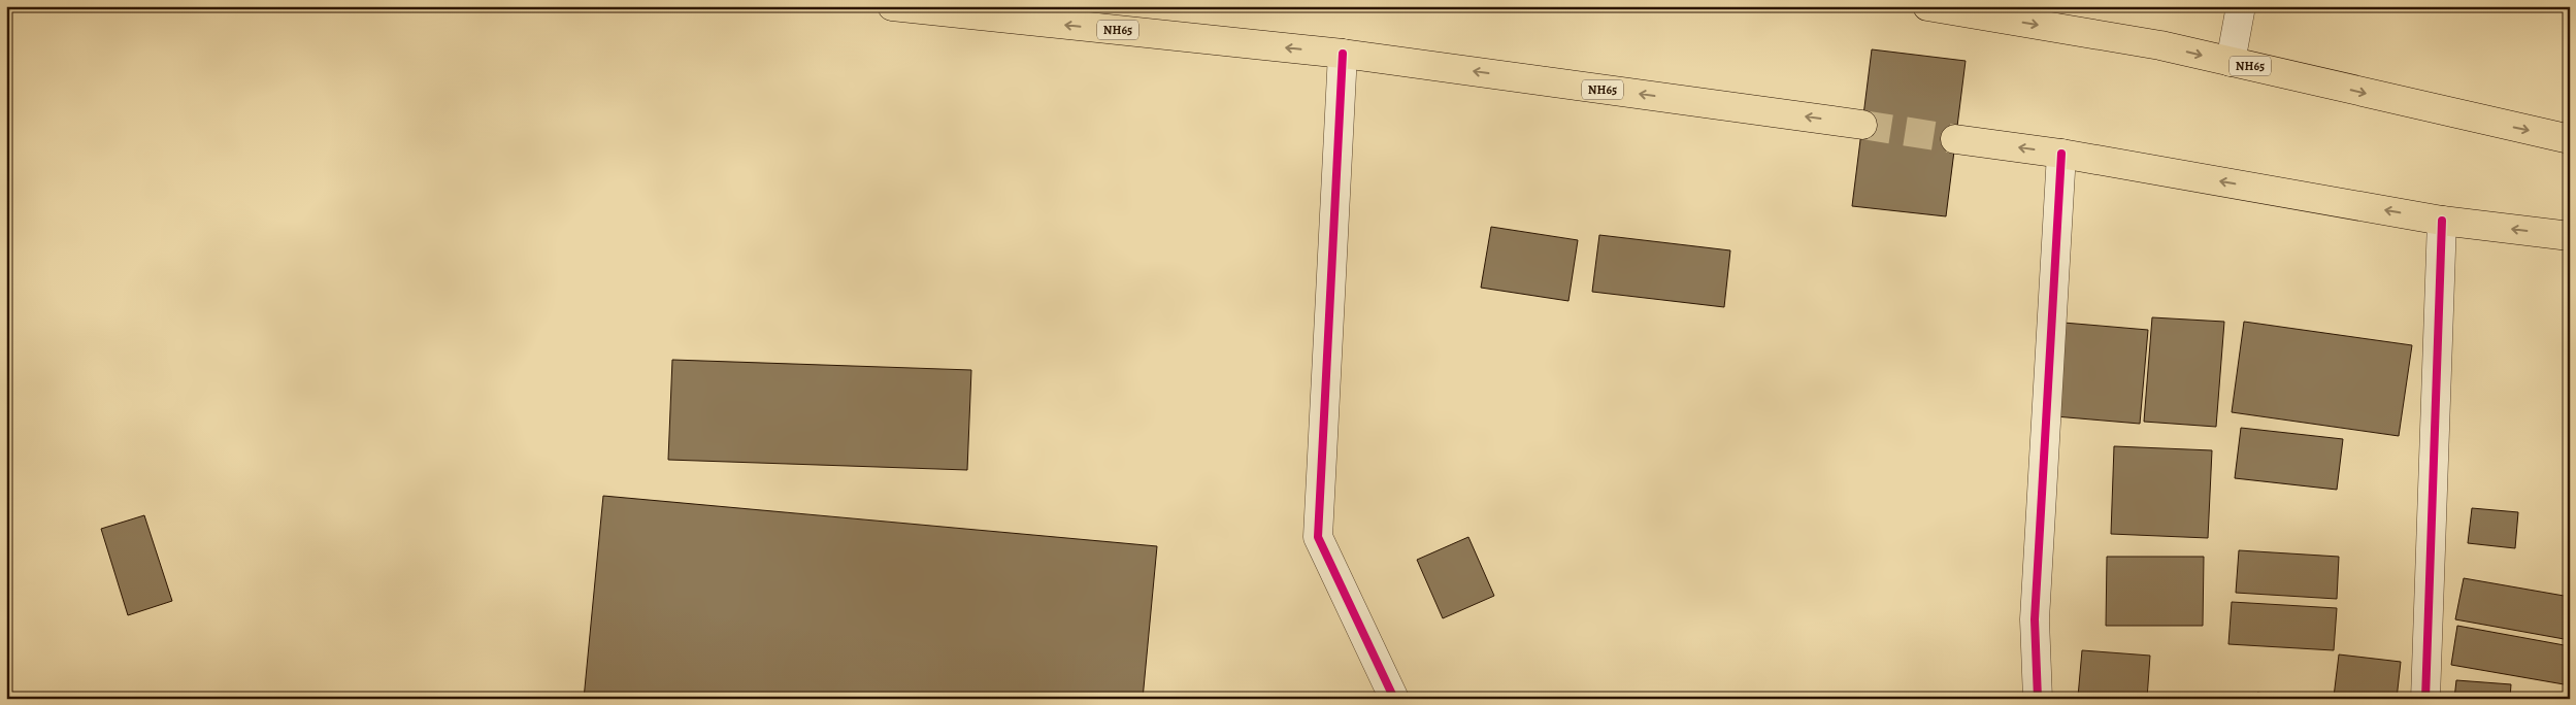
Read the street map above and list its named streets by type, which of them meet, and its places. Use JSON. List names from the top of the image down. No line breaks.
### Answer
{"streets":{"highway":["NH65"]}}
